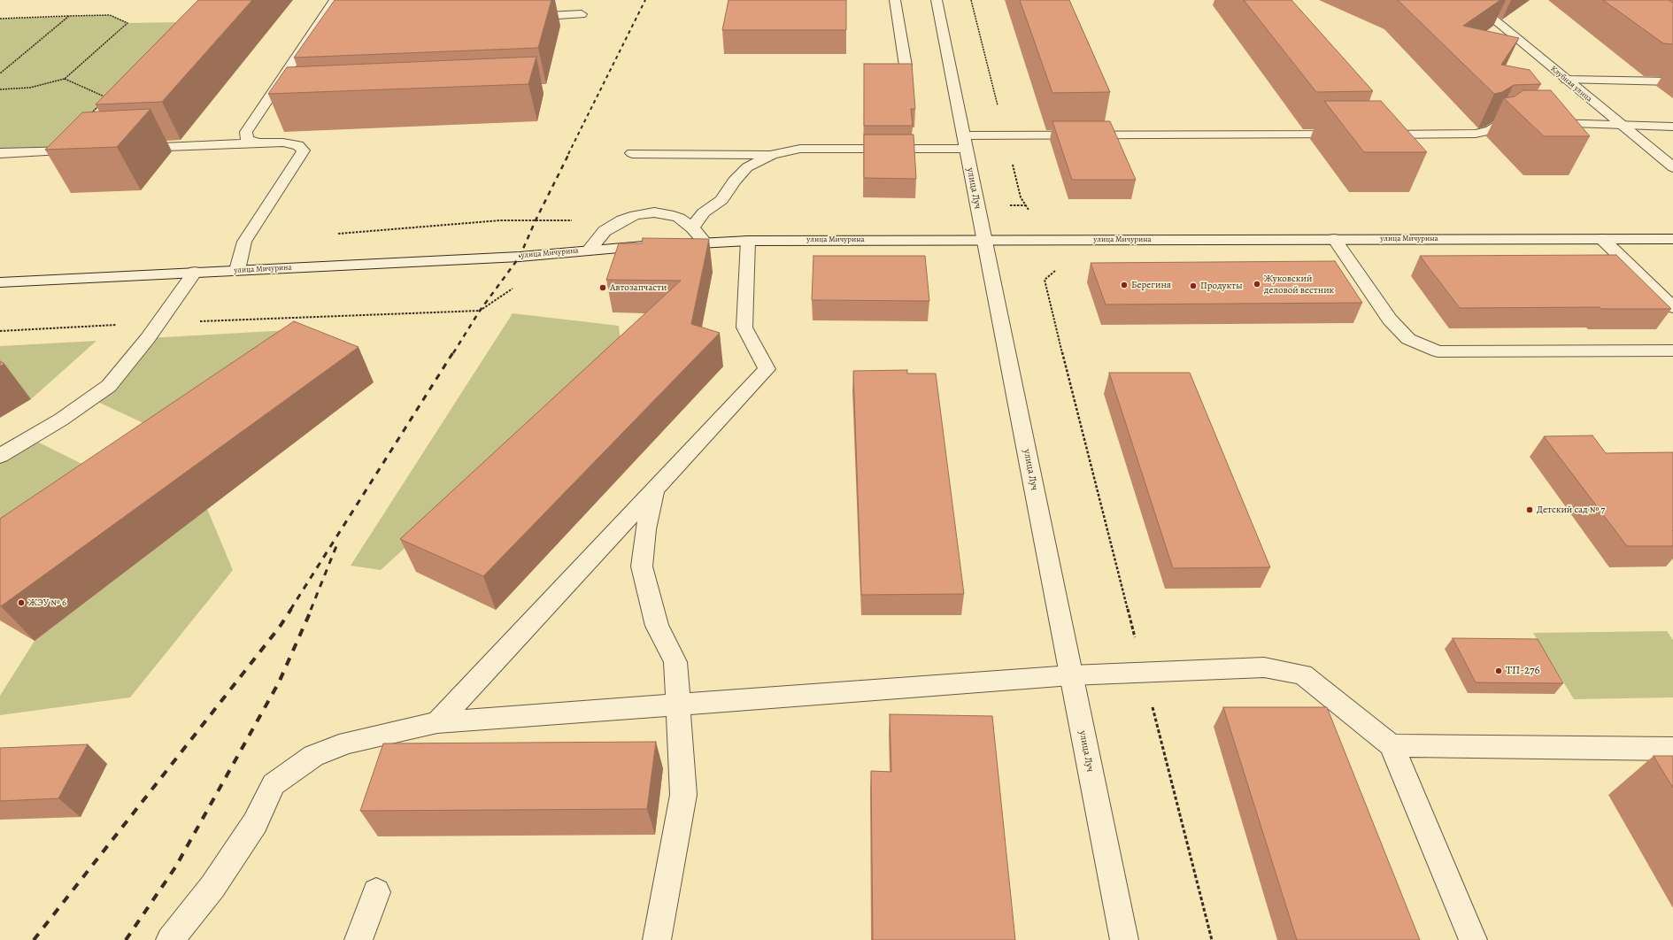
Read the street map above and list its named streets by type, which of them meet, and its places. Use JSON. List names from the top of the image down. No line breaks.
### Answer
{"streets":{"street":["Клубная улица","улица Луч","улица Мичурина"]},"crossings":[["улица Луч","улица Мичурина"]],"places":["Жуковский деловой вестник","Берегиня","Продукты","Автозапчасти","Детский сад № 7","ЖЭУ № 6","ТП-276"]}
